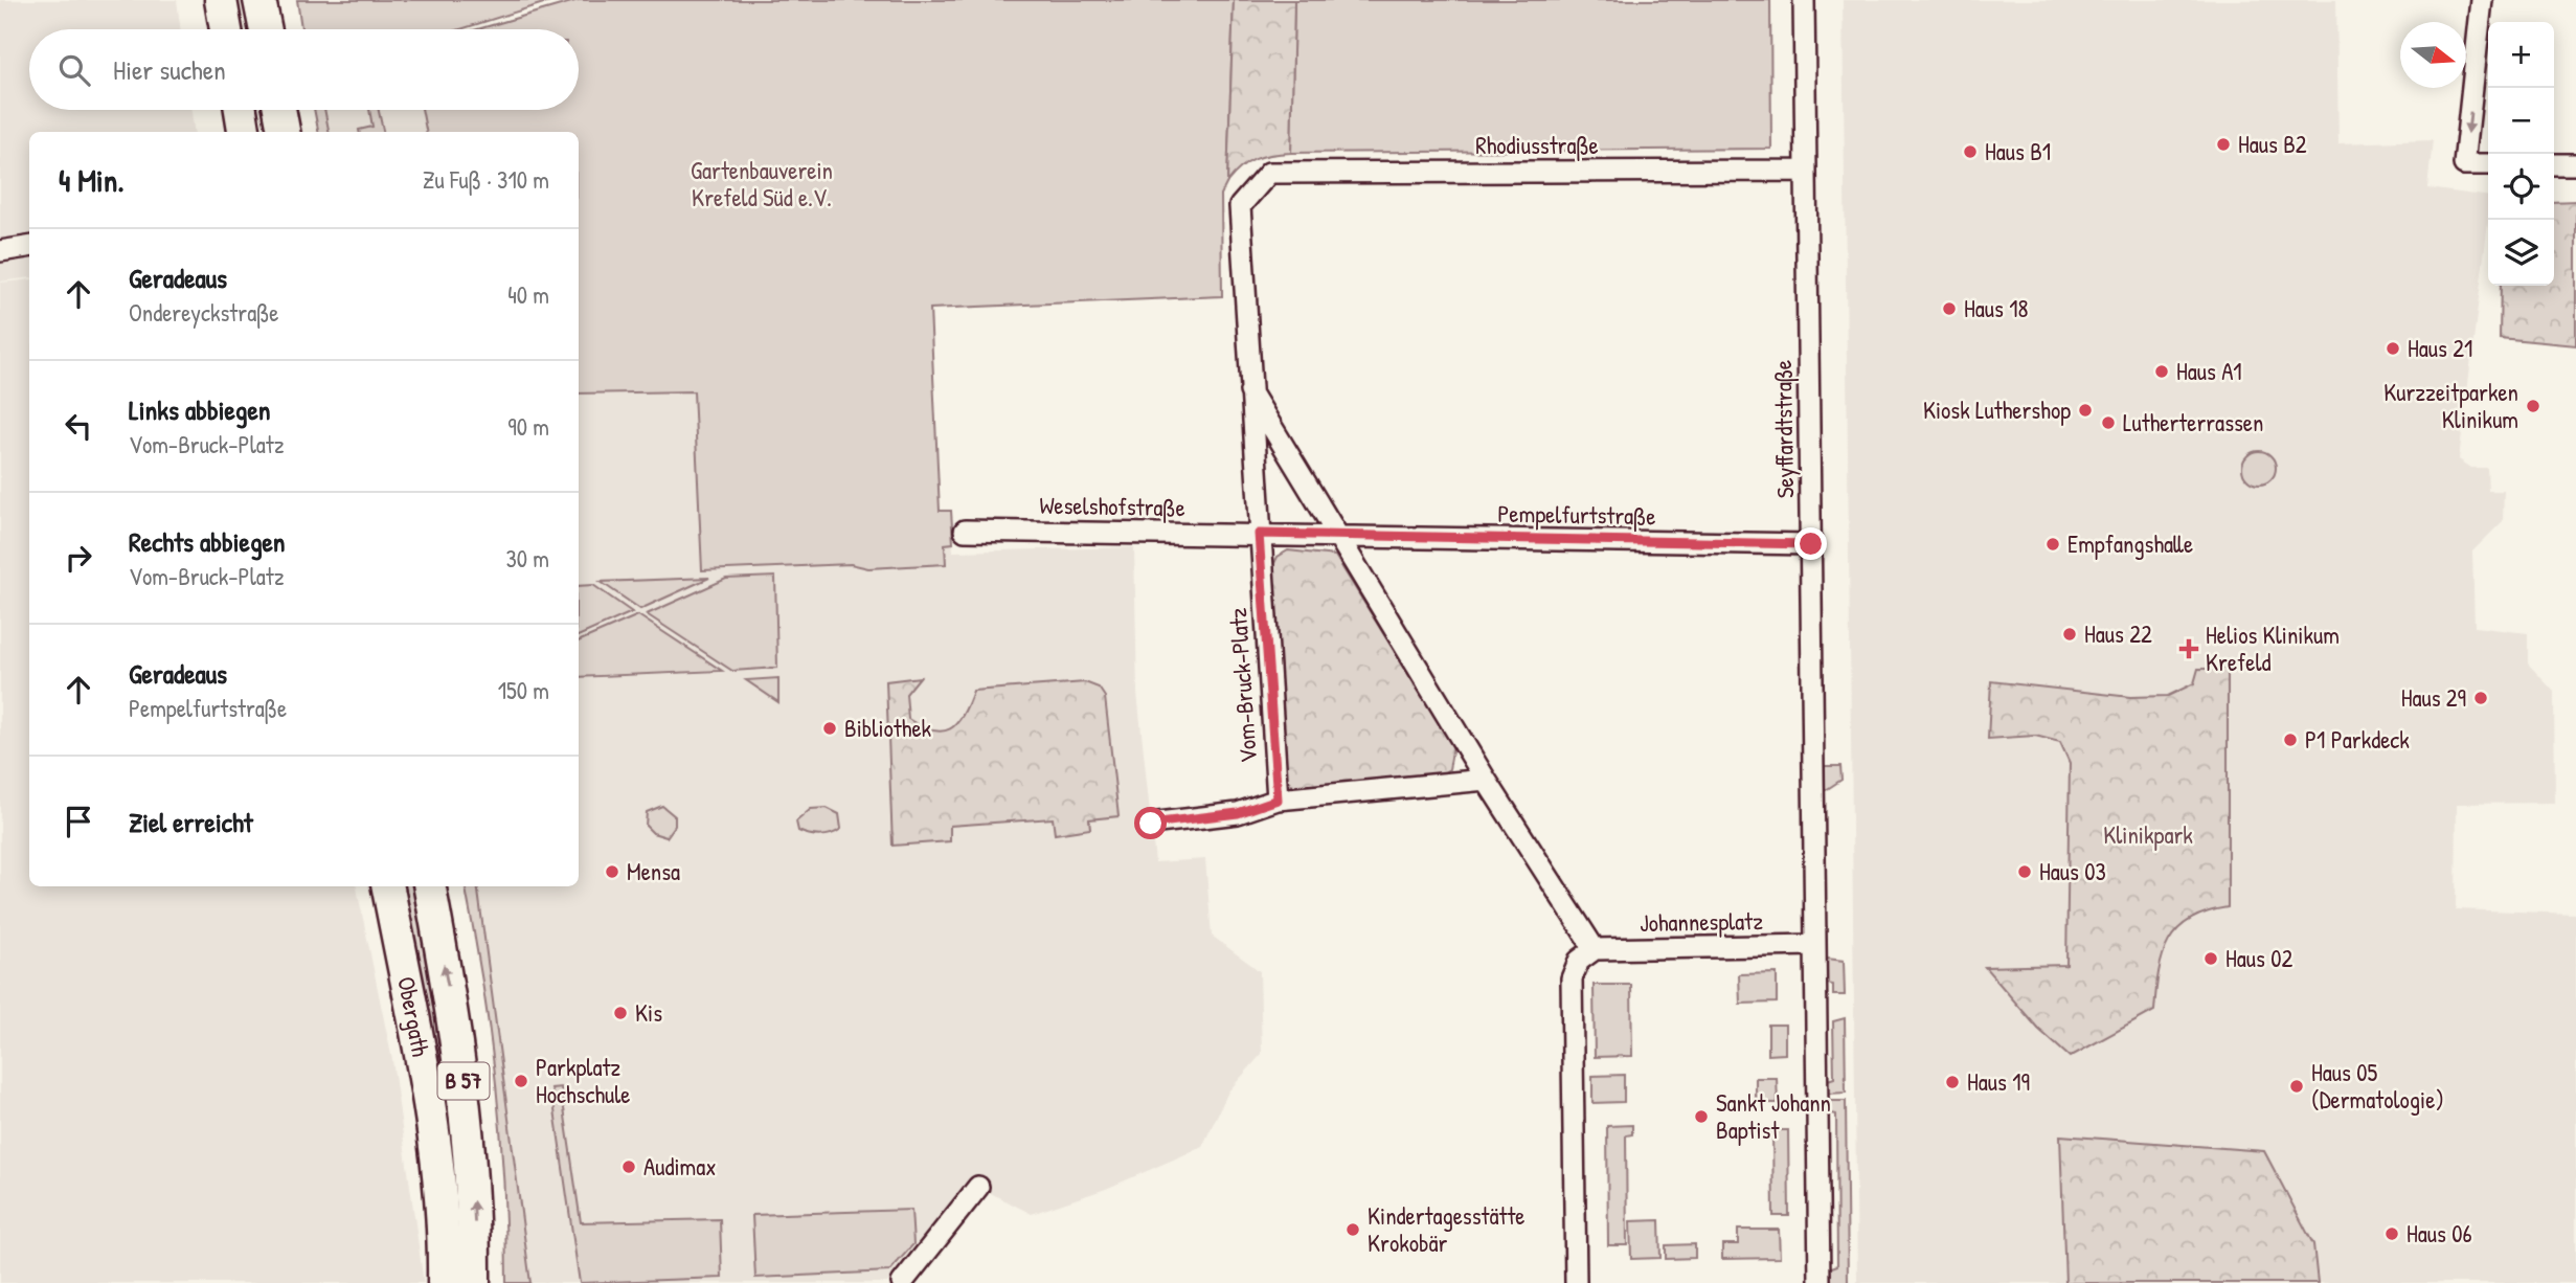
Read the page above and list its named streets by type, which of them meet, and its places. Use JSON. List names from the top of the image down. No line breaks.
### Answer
{"streets":{"main road":["Obergath","B 57"],"street":["Rhodiusstraße","Seyffardtstraße","Weselshofstraße","Pempelfurtstraße","Vom-Bruck-Platz","Johannesplatz"]},"crossings":[["Rhodiusstraße","Seyffardtstraße"],["Rhodiusstraße","Vom-Bruck-Platz"],["Seyffardtstraße","Pempelfurtstraße"],["Seyffardtstraße","Johannesplatz"],["Weselshofstraße","Vom-Bruck-Platz"]],"parks":["Gartenbauverein Krefeld Süd e.V.","Klinikpark"],"places":{"other":["Haus B2","Haus B1","Haus 18","Haus 21","Haus A1","Kurzzeitparken Klinikum","Kiosk Luthershop","Lutherterrassen","Empfangshalle","Haus 22","Haus 29","Bibliothek","P1 Parkdeck","Mensa","Haus 03","Haus 02","Kis","Parkplatz Hochschule","Haus 19","Haus 05 (Dermatologie)","Sankt Johann Baptist","Audimax","Kindertagesstätte Krokobär","Haus 06"],"health":["Helios Klinikum Krefeld"]},"north":"right","page":{"map_buttons":["+","−"],"search":"Hier suchen","heading":["4 Min.","Zu Fuß · 310 m"],"list":[["Geradeaus","Ondereyckstraße","40 m"],["Links abbiegen","Vom-Bruck-Platz","90 m"],["Rechts abbiegen","Vom-Bruck-Platz","30 m"],["Geradeaus","Pempelfurtstraße","150 m"],"Ziel erreicht"]}}
